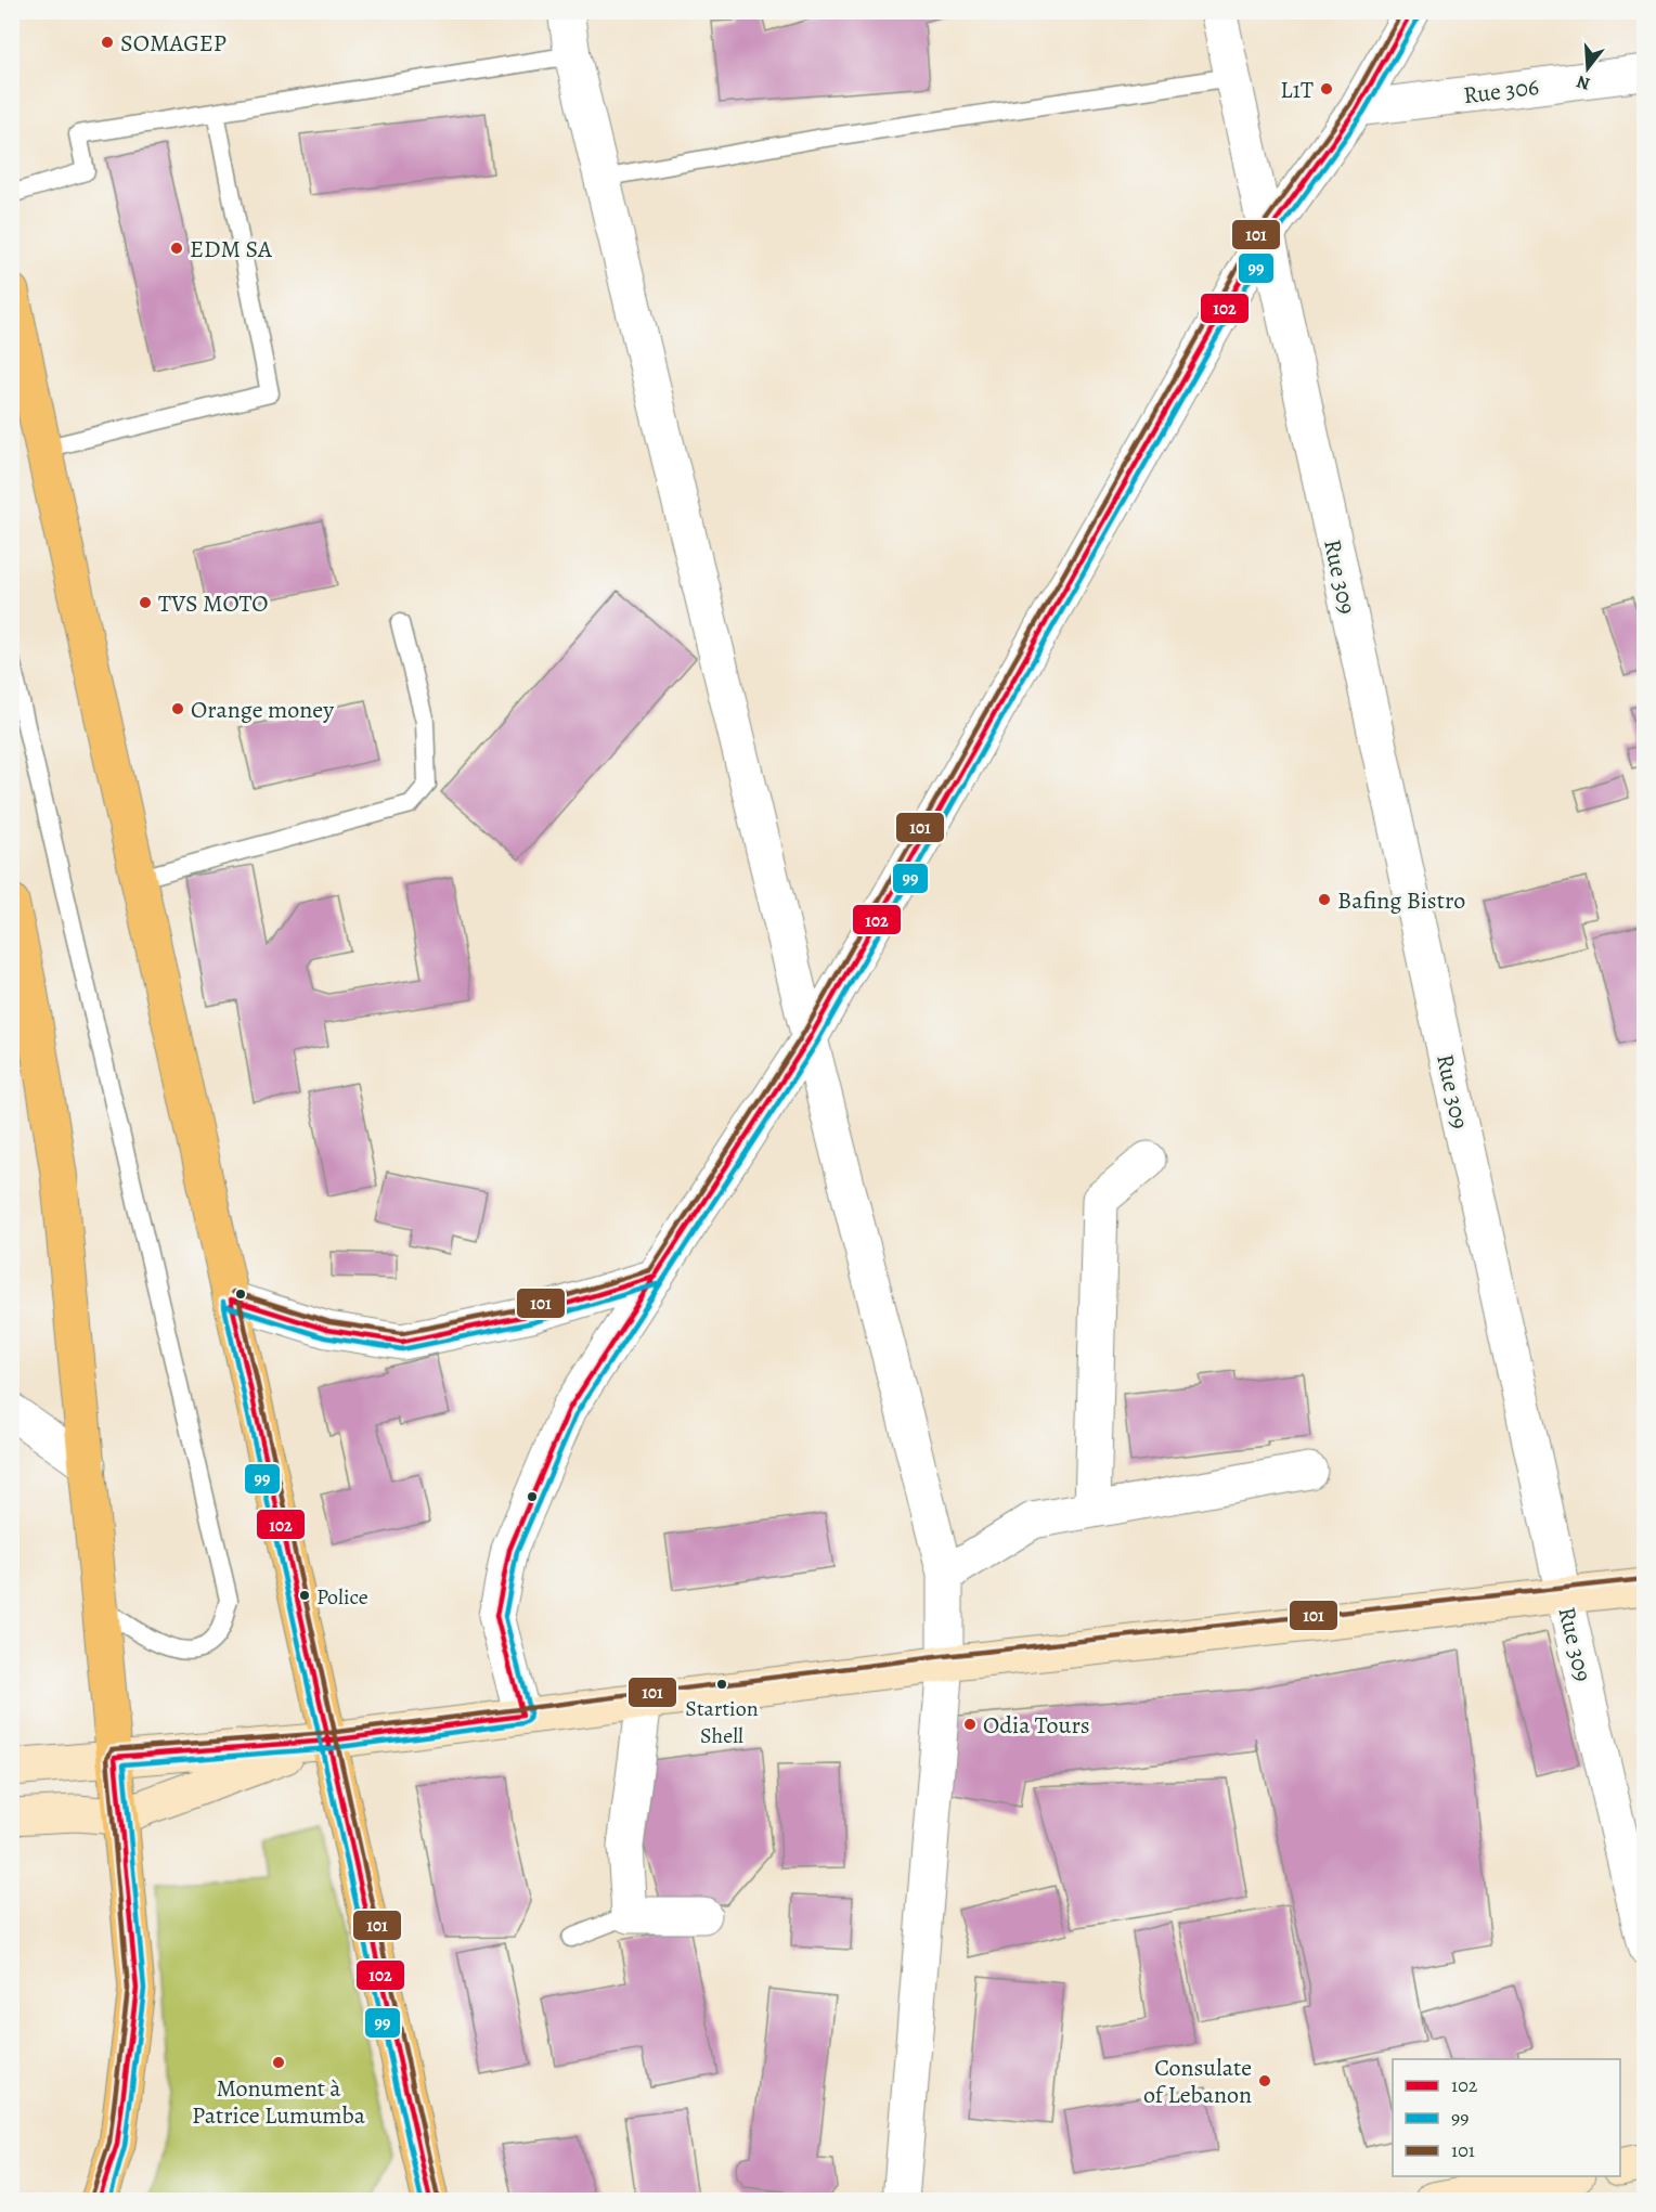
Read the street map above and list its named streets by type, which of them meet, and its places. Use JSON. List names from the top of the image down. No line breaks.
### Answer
{"streets":{"street":["Rue 306","Rue 309"]},"places":["SOMAGEP","L1T","EDM SA","TVS MOTO","Orange money","Bafing Bistro","Police","Startion Shell","Odia Tours","Monument à Patrice Lumumba","Consulate of Lebanon"],"lines":["transit line 102","transit line 101","transit line 99"],"legend":["102","99","101"],"north":"bottom"}
